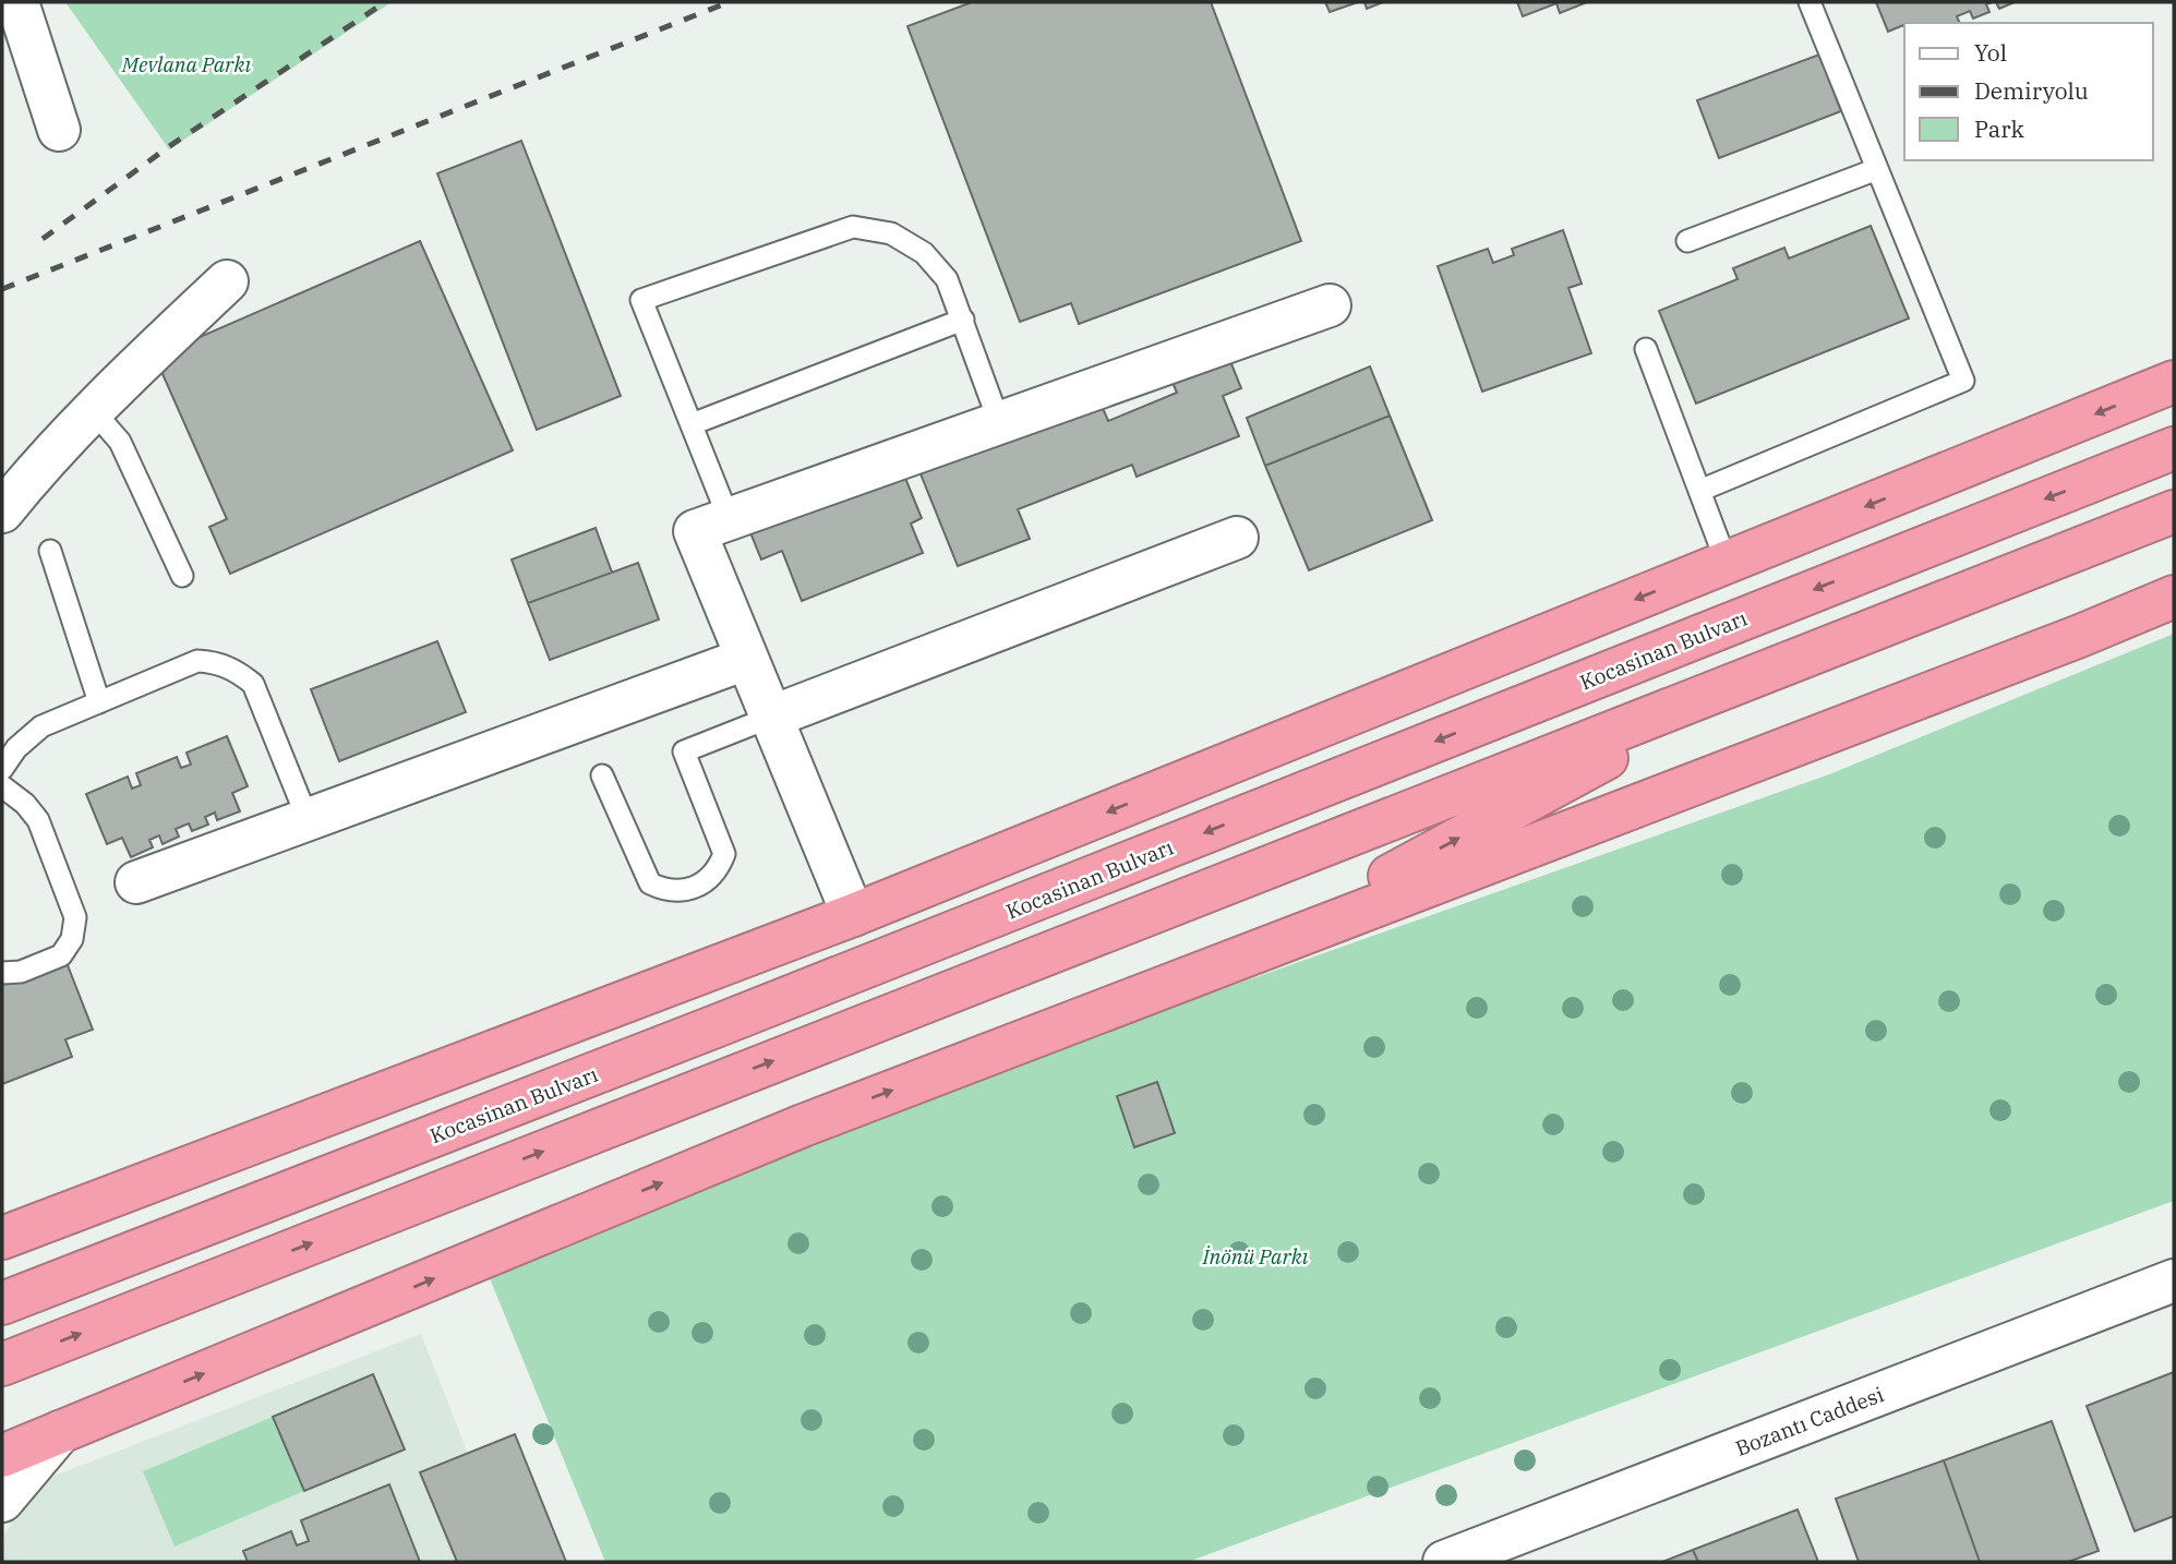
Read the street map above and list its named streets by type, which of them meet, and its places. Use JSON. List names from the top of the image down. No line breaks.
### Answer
{"streets":{"highway":["Kocasinan Bulvarı"],"street":["Bozantı Caddesi"]},"parks":["Mevlana Parkı","İnönü Parkı"],"legend":["Yol","Demiryolu","Park"]}
